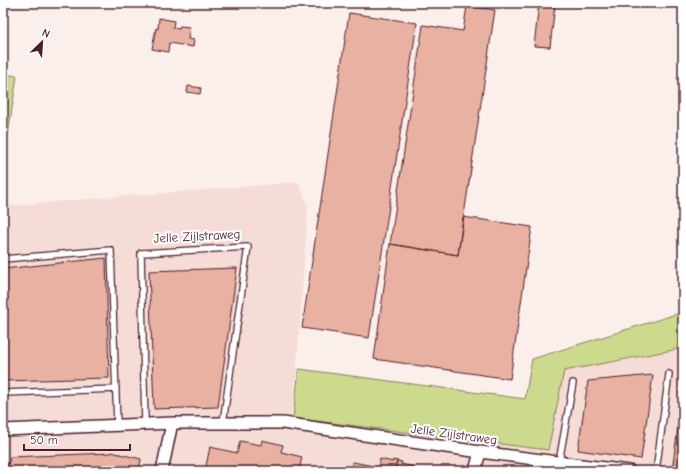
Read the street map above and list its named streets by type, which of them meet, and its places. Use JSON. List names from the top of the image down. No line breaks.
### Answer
{"streets":{"street":["Jelle Zijlstraweg"]},"scale_bar":"50 m","north":"top right"}
